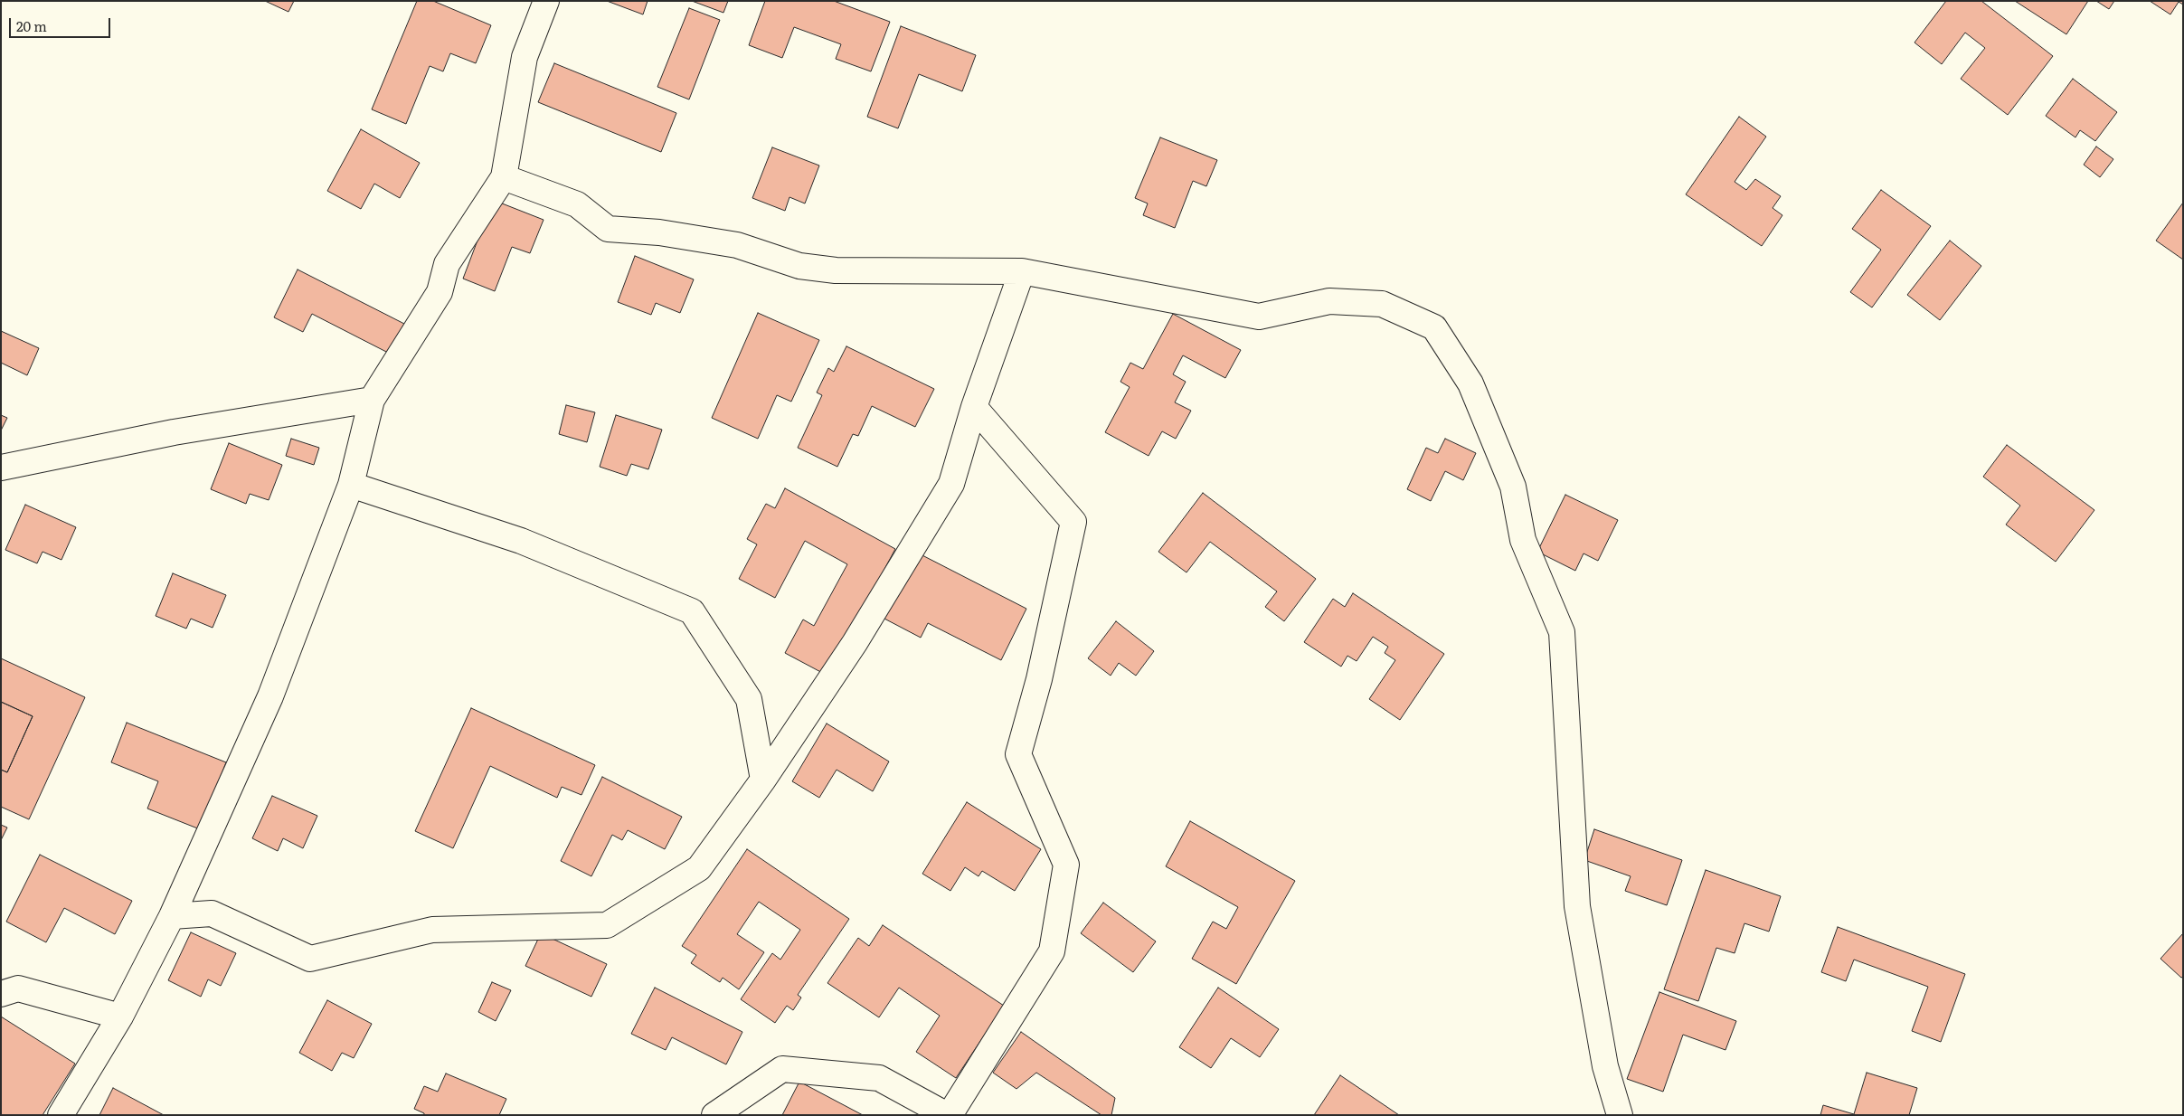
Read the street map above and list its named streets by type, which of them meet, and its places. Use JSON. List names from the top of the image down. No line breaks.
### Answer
{"scale_bar":"20 m"}
